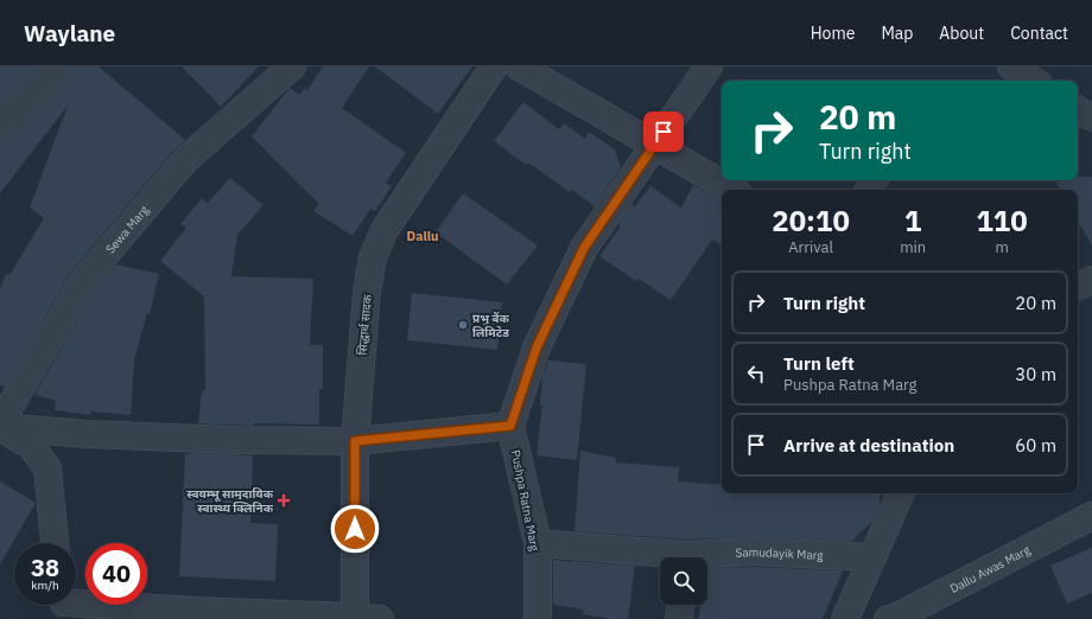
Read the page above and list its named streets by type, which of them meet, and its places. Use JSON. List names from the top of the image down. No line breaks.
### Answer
{"streets":{"street":["Sewa Marg","सिद्धार्थ सादक","Pushpa Ratna Marg","Samudayik Marg","Dallu Awas Marg"]},"crossings":[["Pushpa Ratna Marg","Samudayik Marg"]],"districts":["Dallu"],"places":{"other":["प्रभु बैंक लिमिटेड"],"health":["स्वयम्भू सामुदायिक स्वास्थ्य क्लिनिक"]},"page":{"header":"Waylane","nav":["Home","Map","About","Contact"],"turn":["20 m","Turn right"],"eta":["20:10","Arrival","1","min","110","m"],"list":[{"name":"Turn right","value":"20 m"},{"name":"Turn left","note":"Pushpa Ratna Marg","value":"30 m"},{"name":"Arrive at destination","value":"60 m"}],"speed":"38 km/h","limit":"40"}}
